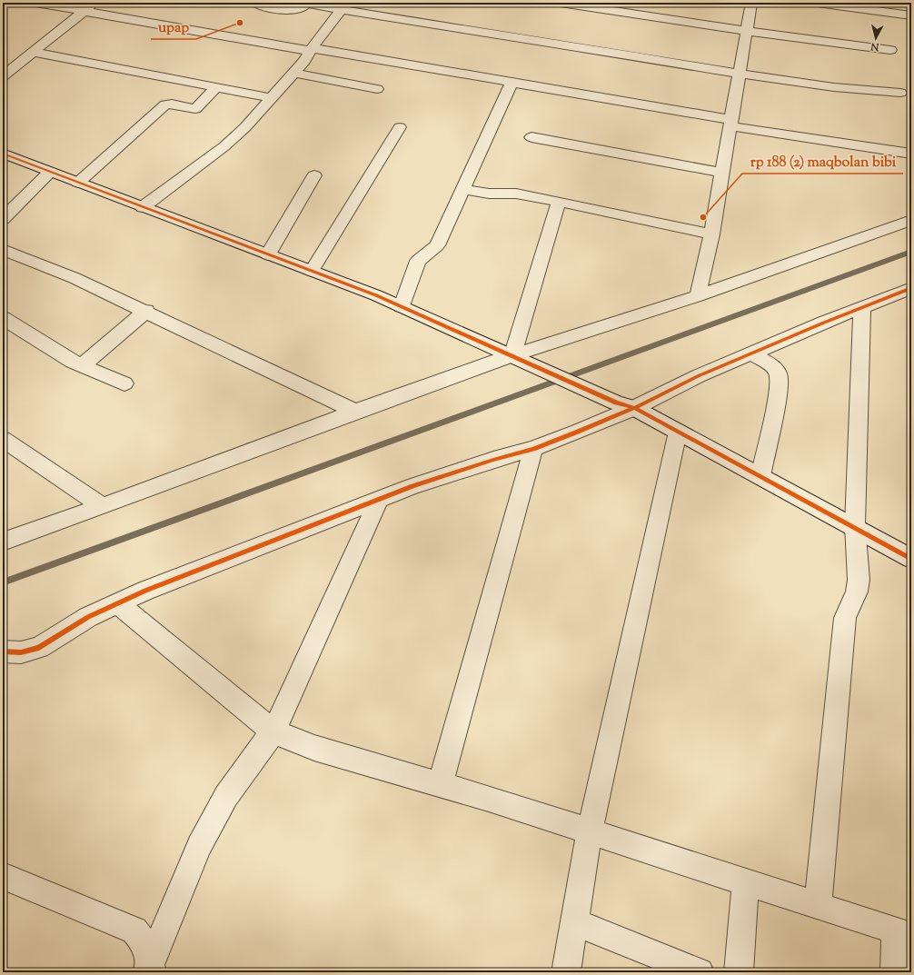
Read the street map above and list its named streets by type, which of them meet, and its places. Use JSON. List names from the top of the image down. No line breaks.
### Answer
{"places":["upap","rp 188 (2) maqbolan bibi"],"north":"bottom"}
